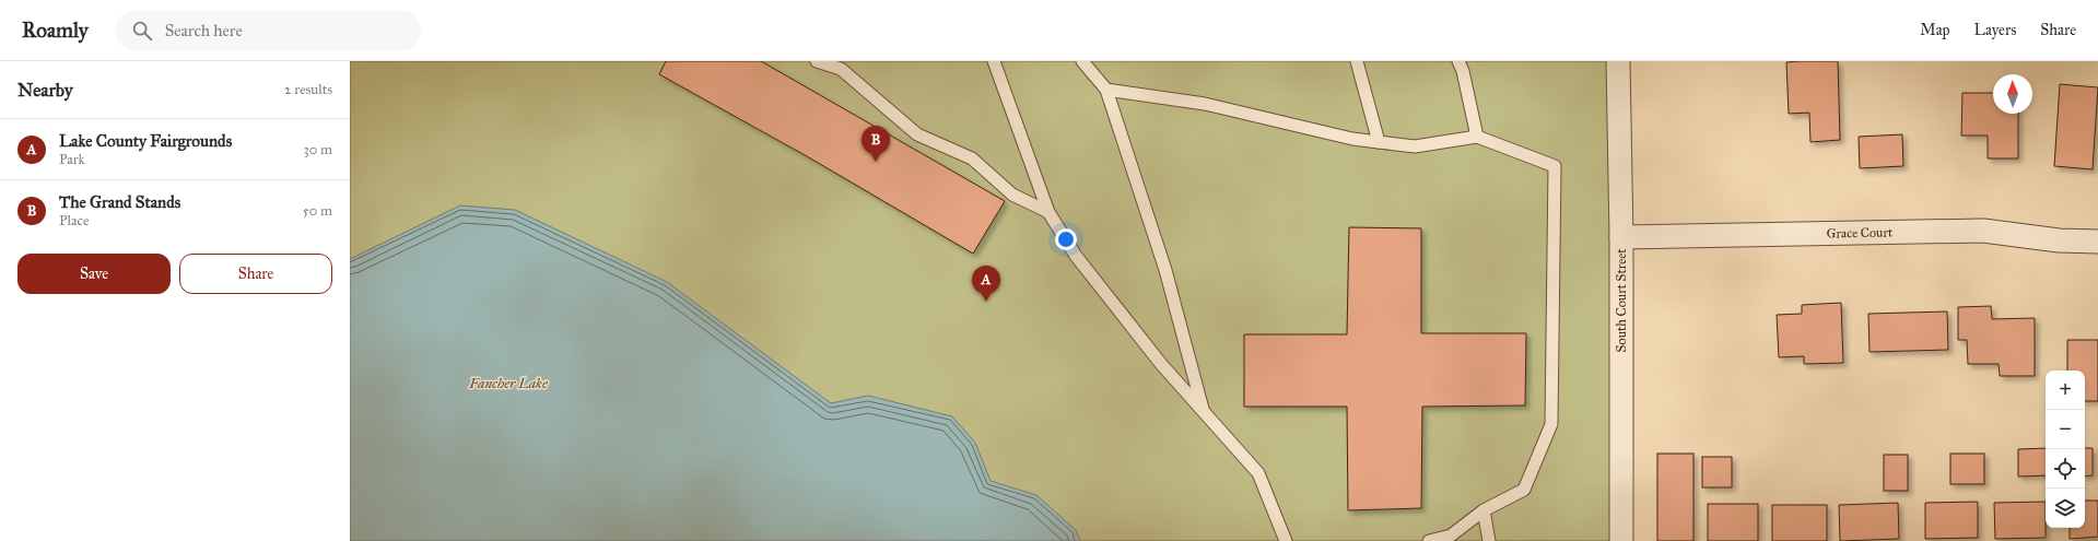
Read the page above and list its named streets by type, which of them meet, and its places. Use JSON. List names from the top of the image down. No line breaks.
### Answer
{"streets":{"street":["Grace Court","South Court Street"]},"crossings":[["Grace Court","South Court Street"]],"water":["Fancher Lake"],"north":"top","page":{"header":"Roamly","search":"Search here","nav":["Map","Layers","Share"],"heading":["Nearby","2 results"],"list":[{"mark":"A","name":"Lake County Fairgrounds","note":"Park","value":"30 m"},{"mark":"B","name":"The Grand Stands","note":"Place","value":"50 m"}],"pins":["B","A"],"buttons":["Save","Share"],"map_buttons":["+","−"]}}
